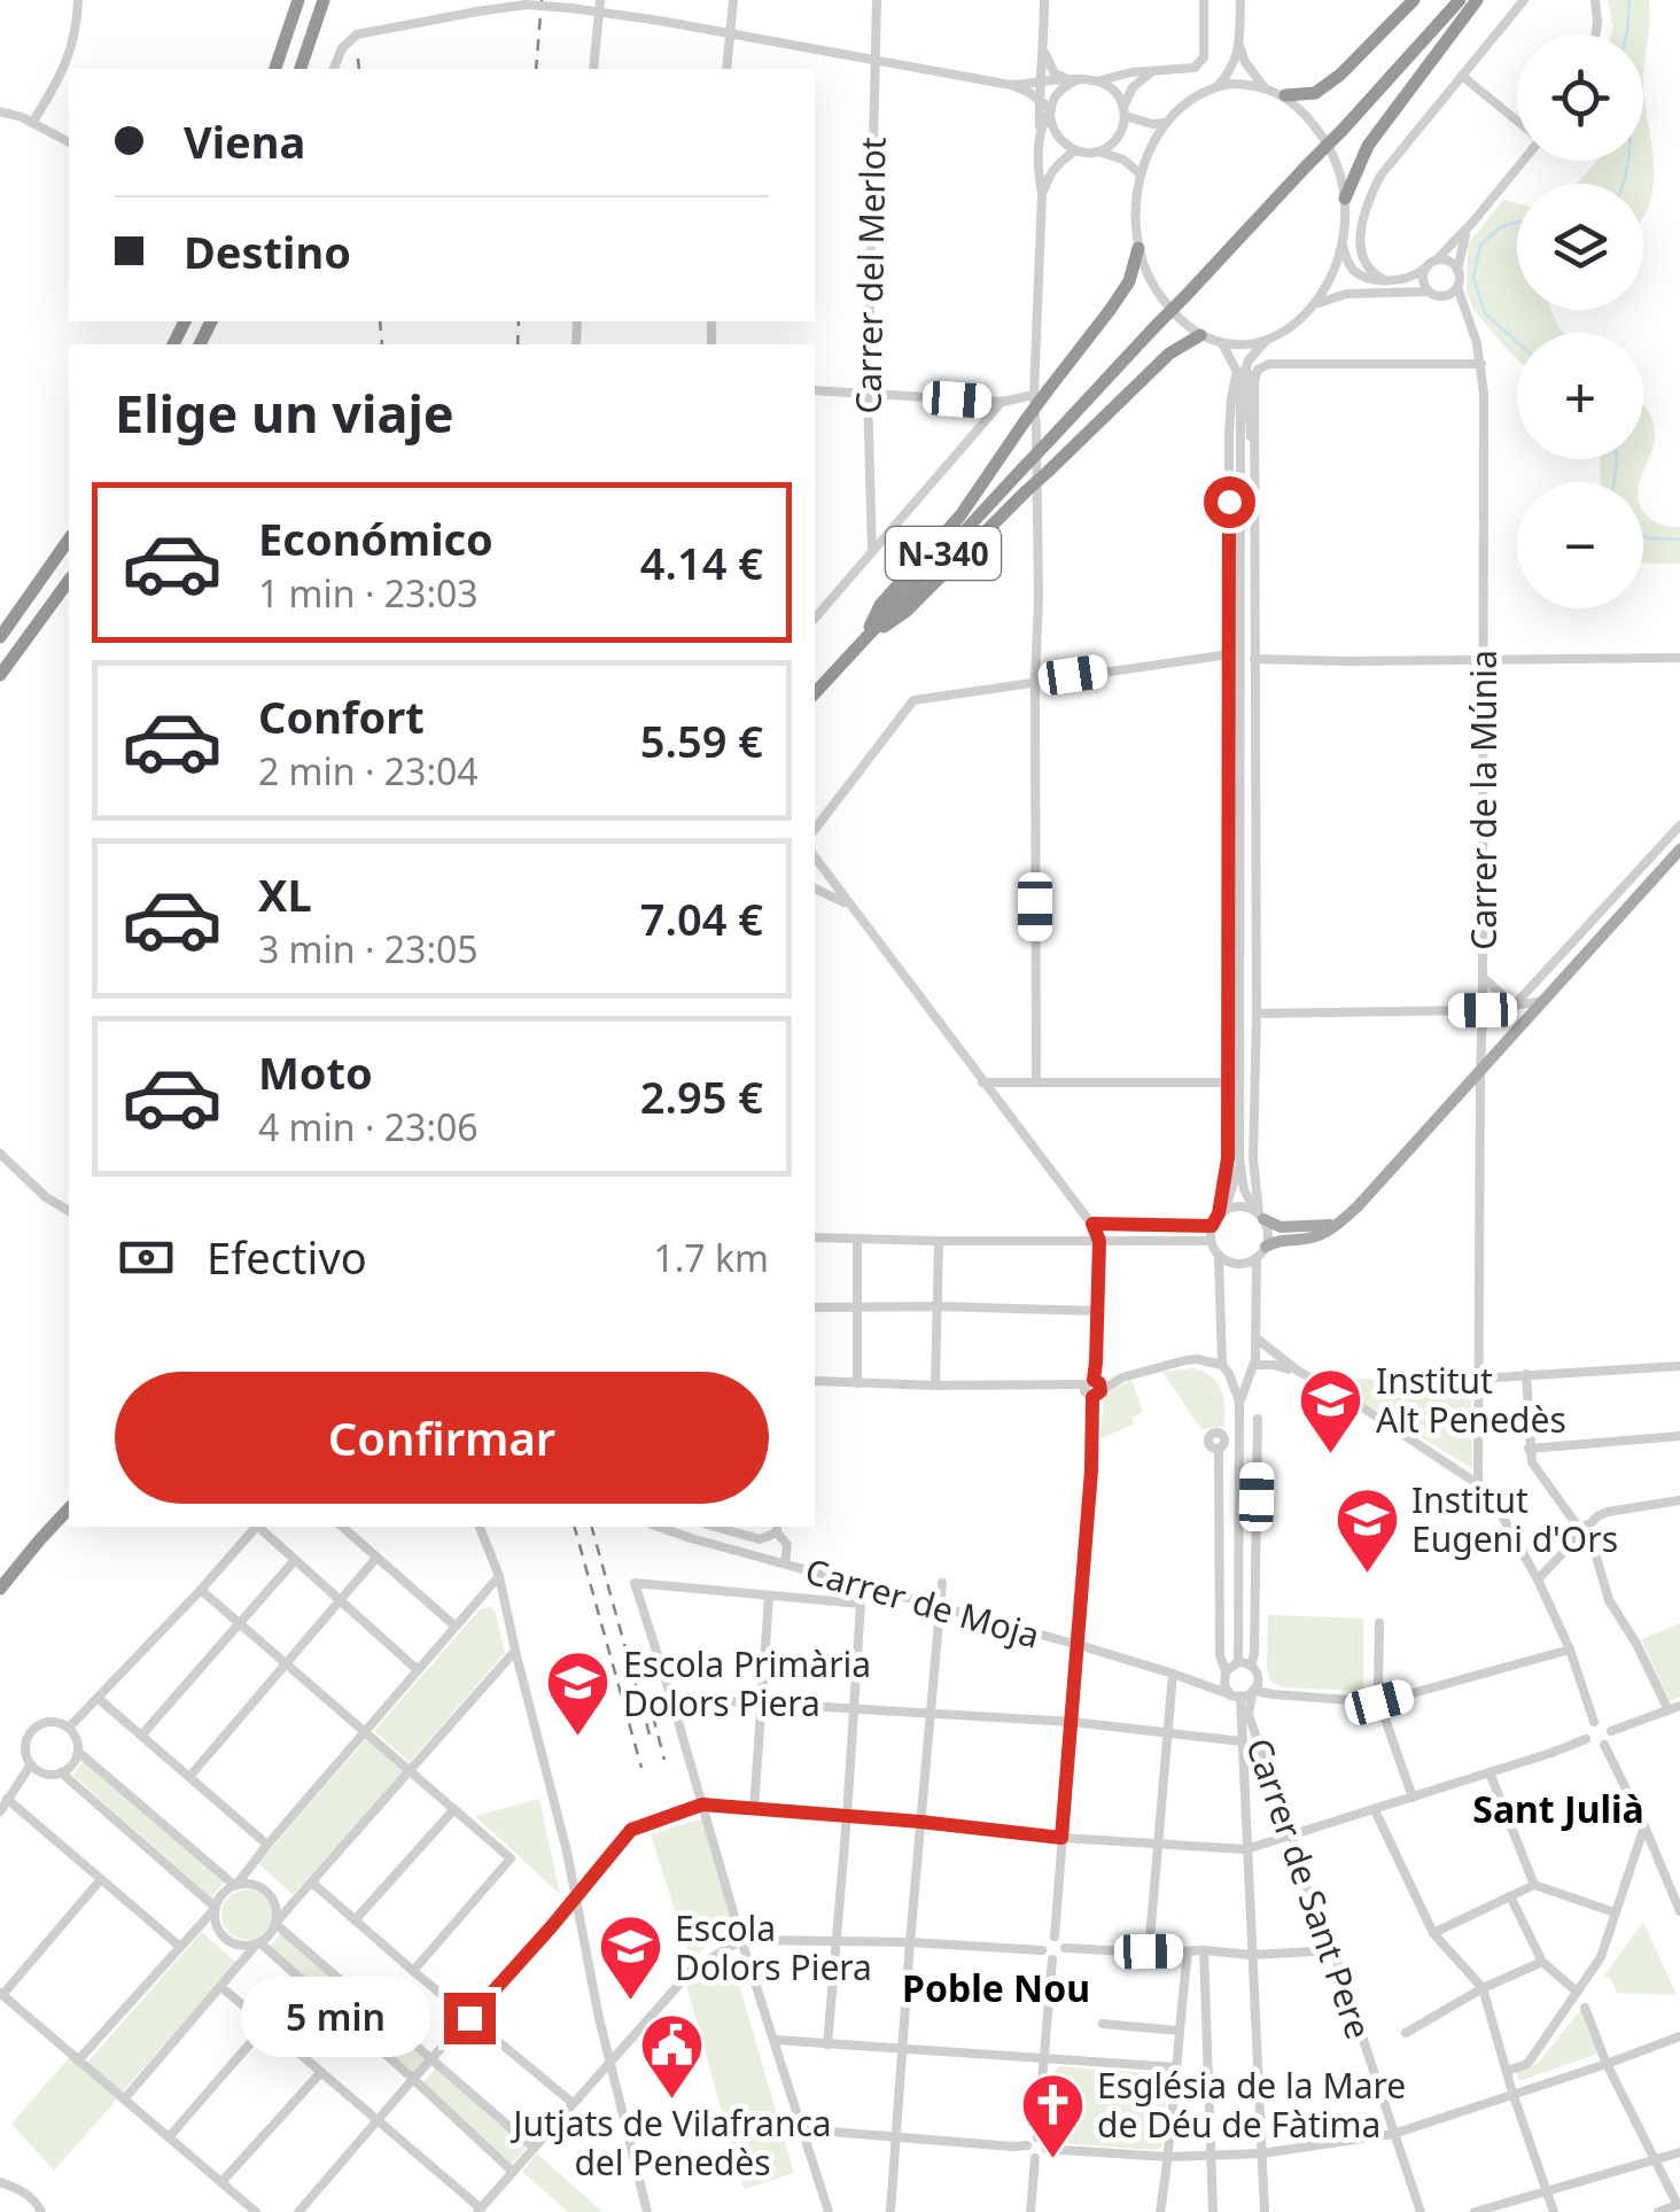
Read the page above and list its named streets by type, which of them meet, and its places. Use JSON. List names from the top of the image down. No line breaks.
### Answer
{"streets":{"highway":["N-340"],"street":["Carrer del Merlot","Carrer de la Múnia","Carrer de Moja","Carrer de Sant Pere"]},"crossings":[["Carrer de Moja","Carrer de Sant Pere"]],"districts":["Sant Julià","Poble Nou"],"places":{"school or university":["Institut Alt Penedès","Institut Eugeni d'Ors","Escola Primària Dolors Piera","Escola Dolors Piera"],"public building":["Jutjats de Vilafranca del Penedès"],"church":["Església de la Mare de Déu de Fàtima"]},"page":{"map_buttons":["+","−"],"banner":["Viena","Destino"],"heading":"Elige un viaje","list":[{"name":"Económico","note":"1 min · 23:03","value":"4.14 €"},{"name":"Confort","note":"2 min · 23:04","value":"5.59 €"},{"name":"XL","note":"3 min · 23:05","value":"7.04 €"},{"name":"Moto","note":"4 min · 23:06","value":"2.95 €"}],"pay":["Efectivo","1.7 km"],"buttons":"Confirmar","bubble":"5 min"}}
